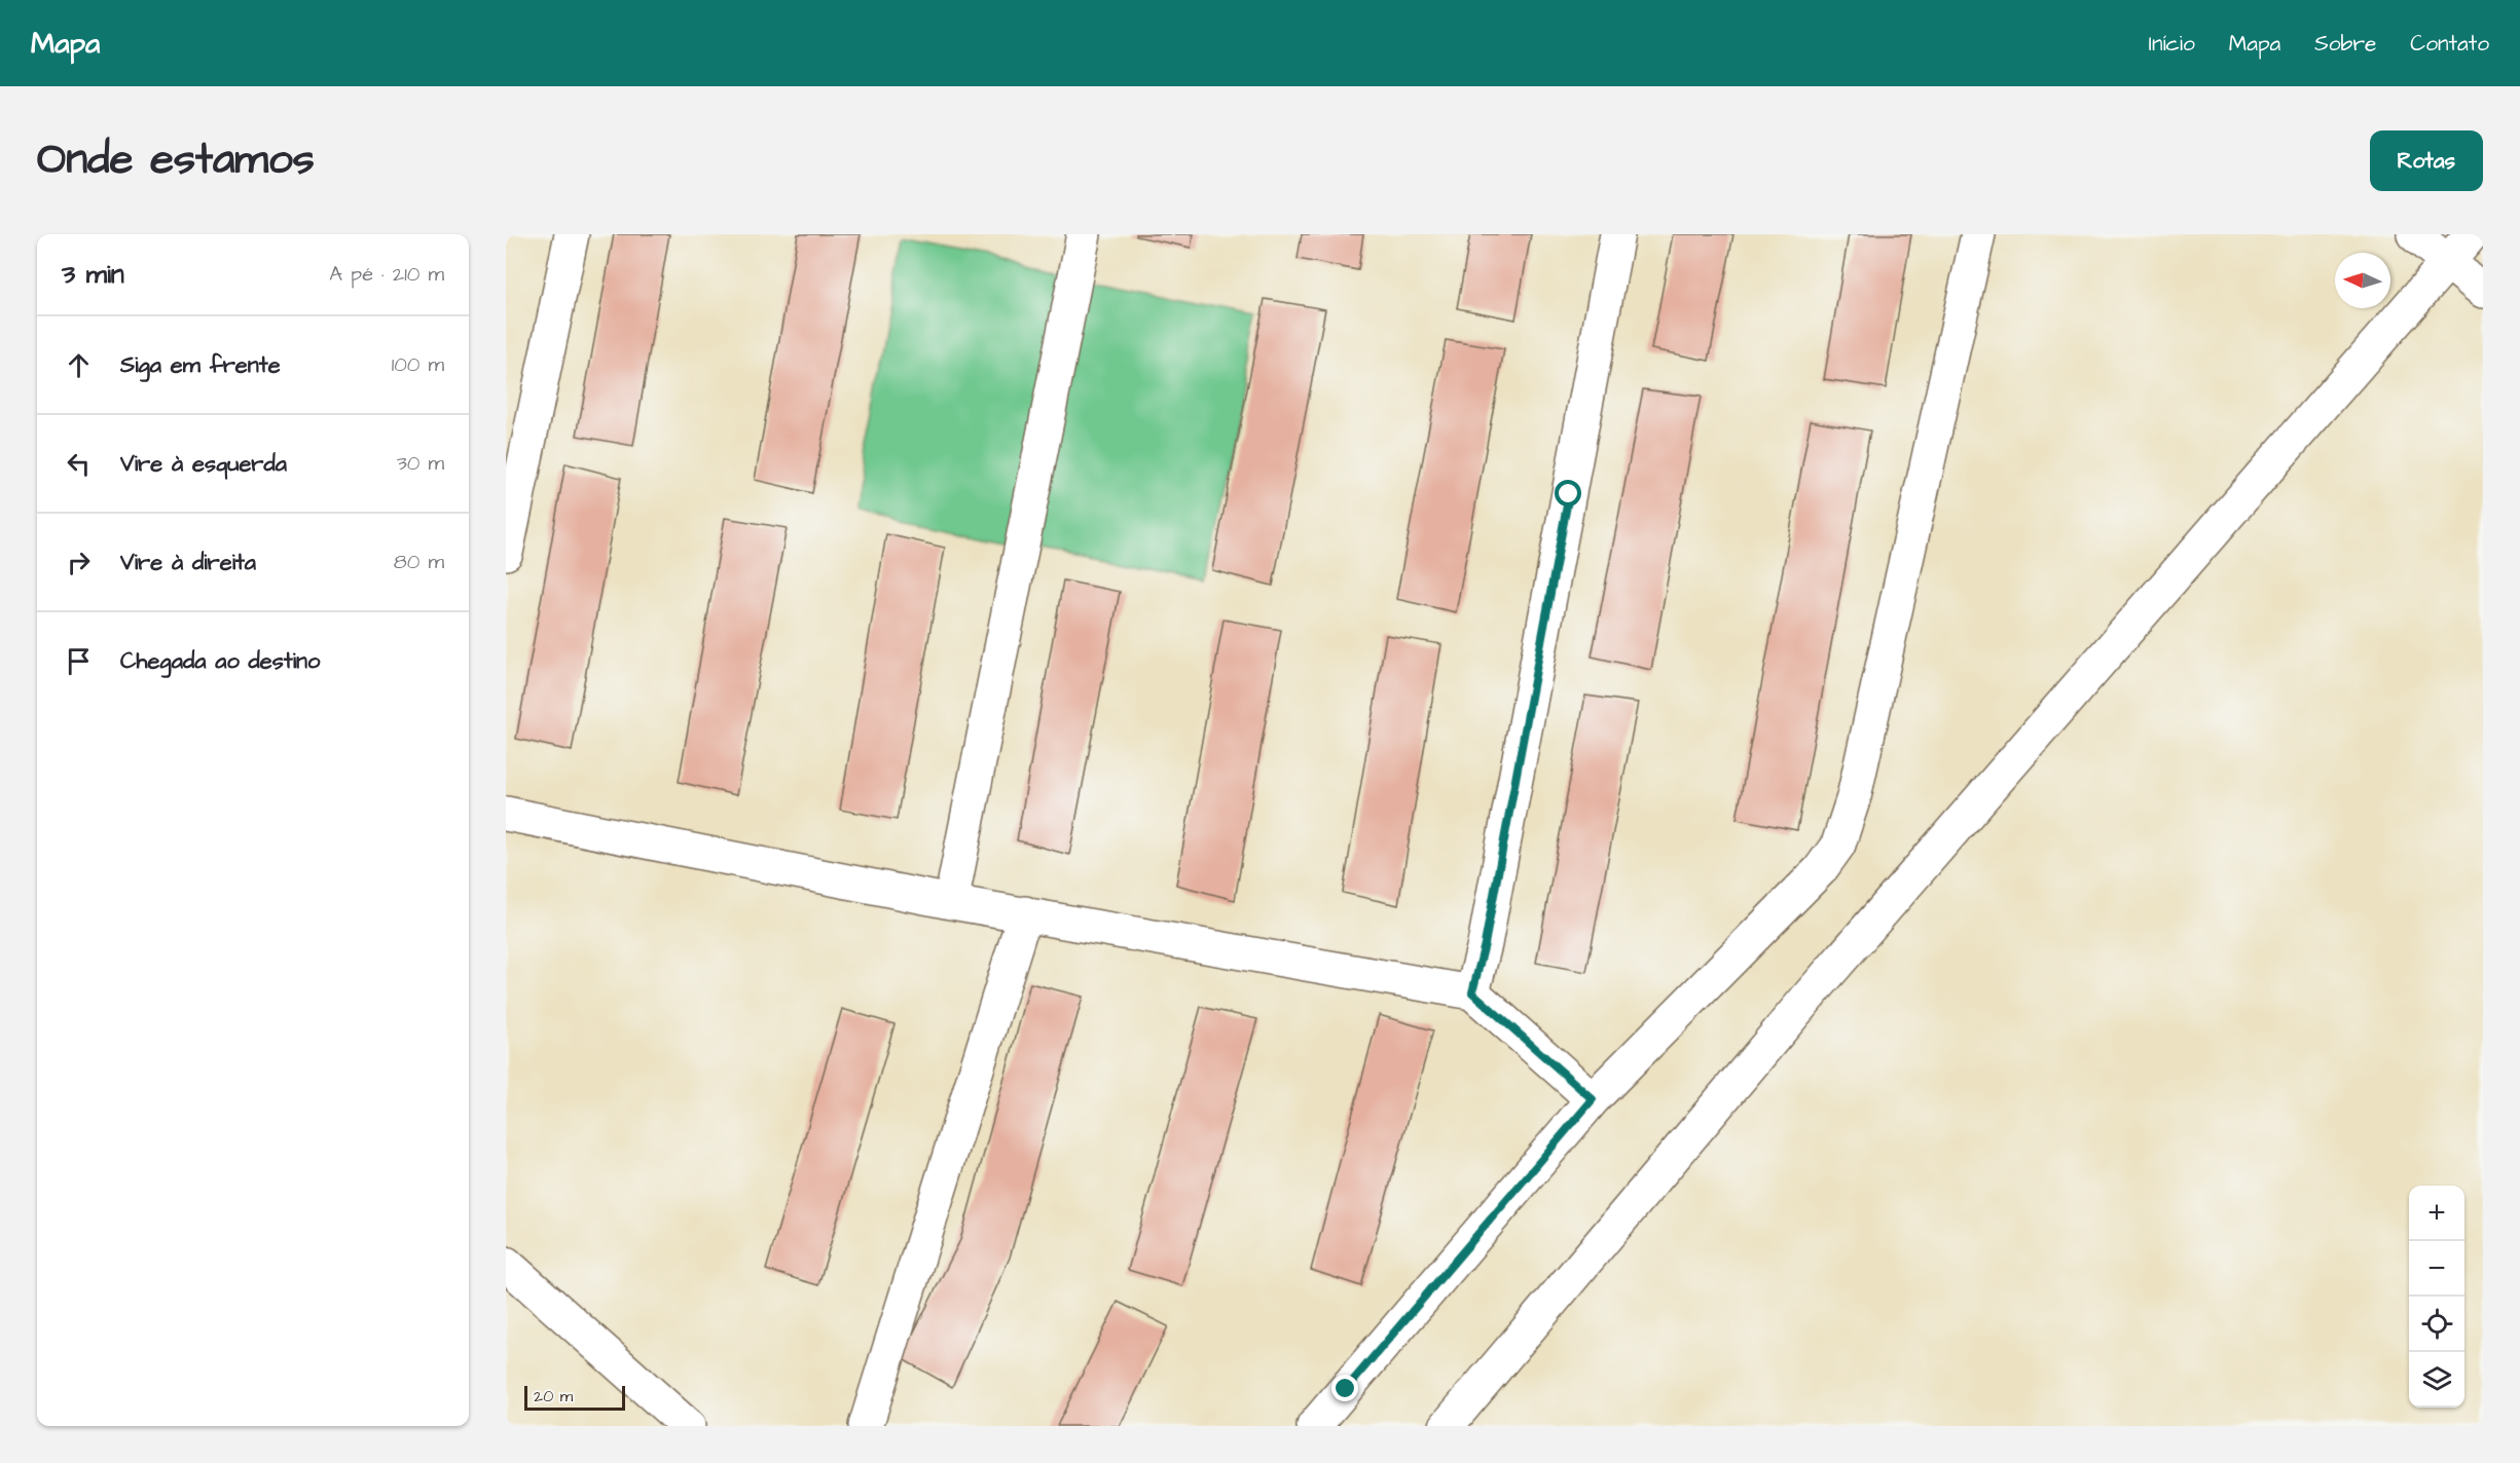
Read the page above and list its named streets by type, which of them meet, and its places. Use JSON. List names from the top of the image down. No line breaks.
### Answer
{"scale_bar":"20 m","north":"left","page":{"header":"Mapa","nav":["Início","Mapa","Sobre","Contato"],"title":"Onde estamos","buttons":"Rotas","heading":["3 min","A pé · 210 m"],"list":[["Siga em frente","100 m"],["Vire à esquerda","30 m"],["Vire à direita","80 m"],"Chegada ao destino"],"map_buttons":["+","−"],"scale":"20 m"}}
